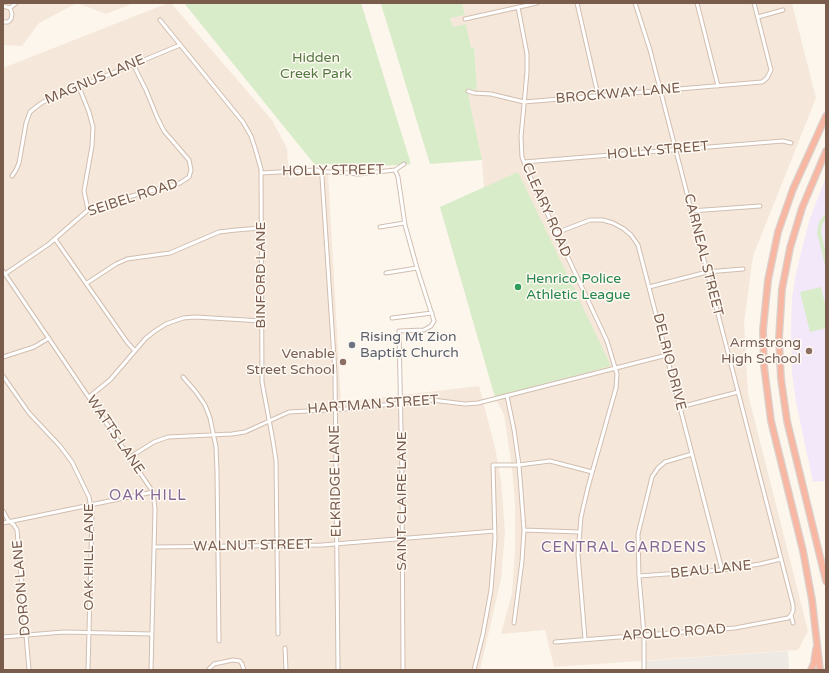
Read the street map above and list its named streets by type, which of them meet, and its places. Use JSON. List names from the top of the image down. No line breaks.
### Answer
{"streets":{"street":["MAGNUS LANE","BROCKWAY LANE","HOLLY STREET","SEIBEL ROAD","CLEARY ROAD","CARNEAL STREET","BINFORD LANE","DELRIO DRIVE","HARTMAN STREET","WATTS LANE","ELKRIDGE LANE","SAINT CLAIRE LANE","WALNUT STREET","OAK HILL LANE","BEAU LANE","DORON LANE","APOLLO ROAD"]},"crossings":[["MAGNUS LANE","SEIBEL ROAD"],["MAGNUS LANE","BINFORD LANE"],["BROCKWAY LANE","CLEARY ROAD"],["BROCKWAY LANE","CARNEAL STREET"],["HOLLY STREET","CLEARY ROAD"],["HOLLY STREET","CARNEAL STREET"],["HOLLY STREET","BINFORD LANE"],["HOLLY STREET","ELKRIDGE LANE"],["SEIBEL ROAD","WATTS LANE"],["CLEARY ROAD","DELRIO DRIVE"],["CLEARY ROAD","HARTMAN STREET"],["CLEARY ROAD","APOLLO ROAD"],["CARNEAL STREET","BEAU LANE"],["CARNEAL STREET","APOLLO ROAD"],["BINFORD LANE","HARTMAN STREET"],["BINFORD LANE","WALNUT STREET"],["DELRIO DRIVE","HARTMAN STREET"],["DELRIO DRIVE","BEAU LANE"],["HARTMAN STREET","WATTS LANE"],["HARTMAN STREET","ELKRIDGE LANE"],["HARTMAN STREET","SAINT CLAIRE LANE"],["WATTS LANE","WALNUT STREET"],["ELKRIDGE LANE","WALNUT STREET"],["SAINT CLAIRE LANE","WALNUT STREET"]],"districts":["OAK HILL","CENTRAL GARDENS"],"parks":["Hidden Creek Park"],"places":["Henrico Police Athletic League","Rising Mt Zion Baptist Church","Armstrong High School","Venable Street School"]}
